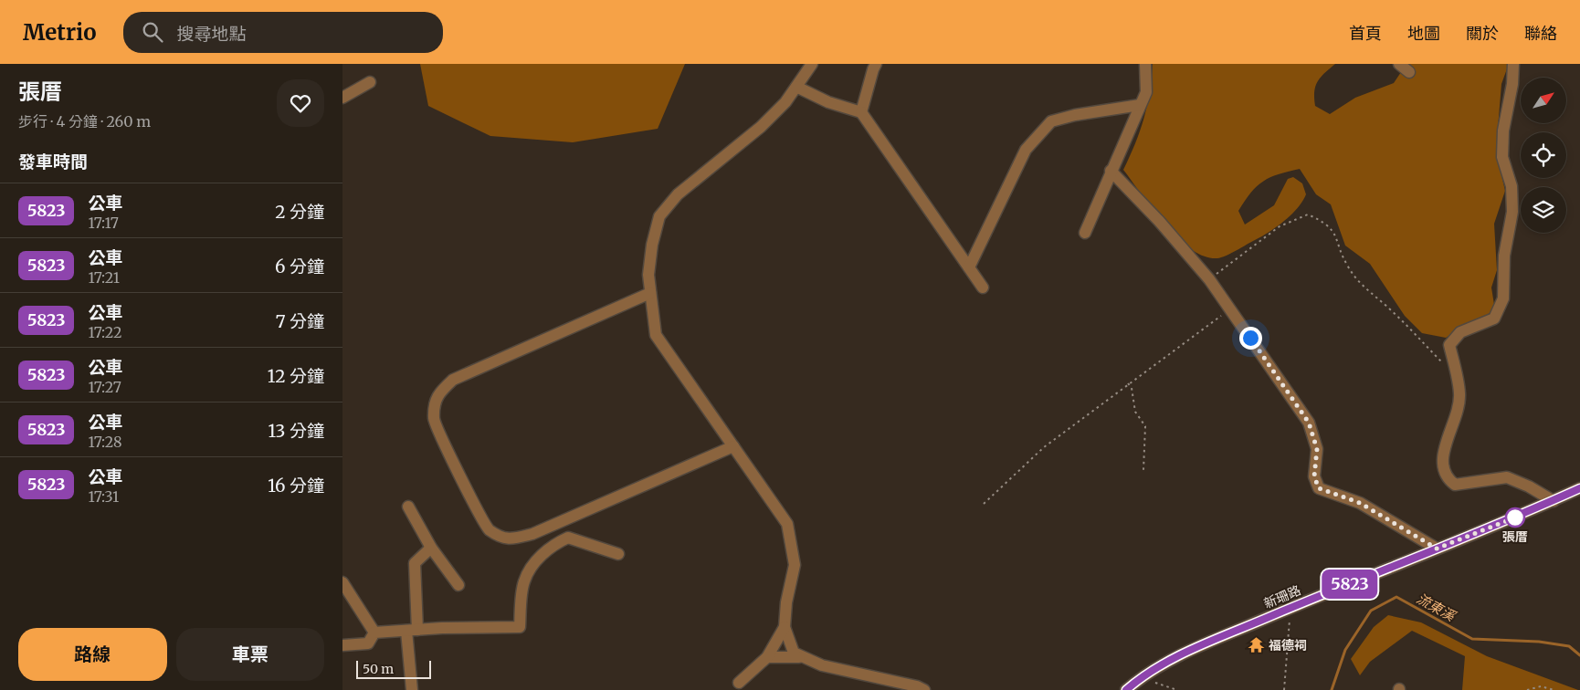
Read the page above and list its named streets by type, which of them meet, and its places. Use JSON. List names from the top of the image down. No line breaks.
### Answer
{"streets":{"street":["新珊路"]},"water":["流東溪"],"places":{"other":["張厝"],"temple":["福德祠"]},"lines":["bus line 5823"],"scale_bar":"50 m","north":"top right","page":{"header":"Metrio","search":"搜尋地點","nav":["首頁","地圖","關於","聯絡"],"heading":[["張厝","步行 · 4 分鐘 · 260 m"],"發車時間"],"on_map":"5823","list":[{"mark":"5823","name":"公車","note":"17:17","value":"2 分鐘"},{"mark":"5823","name":"公車","note":"17:21","value":"6 分鐘"},{"mark":"5823","name":"公車","note":"17:22","value":"7 分鐘"},{"mark":"5823","name":"公車","note":"17:27","value":"12 分鐘"},{"mark":"5823","name":"公車","note":"17:28","value":"13 分鐘"},{"mark":"5823","name":"公車","note":"17:31","value":"16 分鐘"}],"buttons":["路線","車票"],"scale":"50 m"}}
